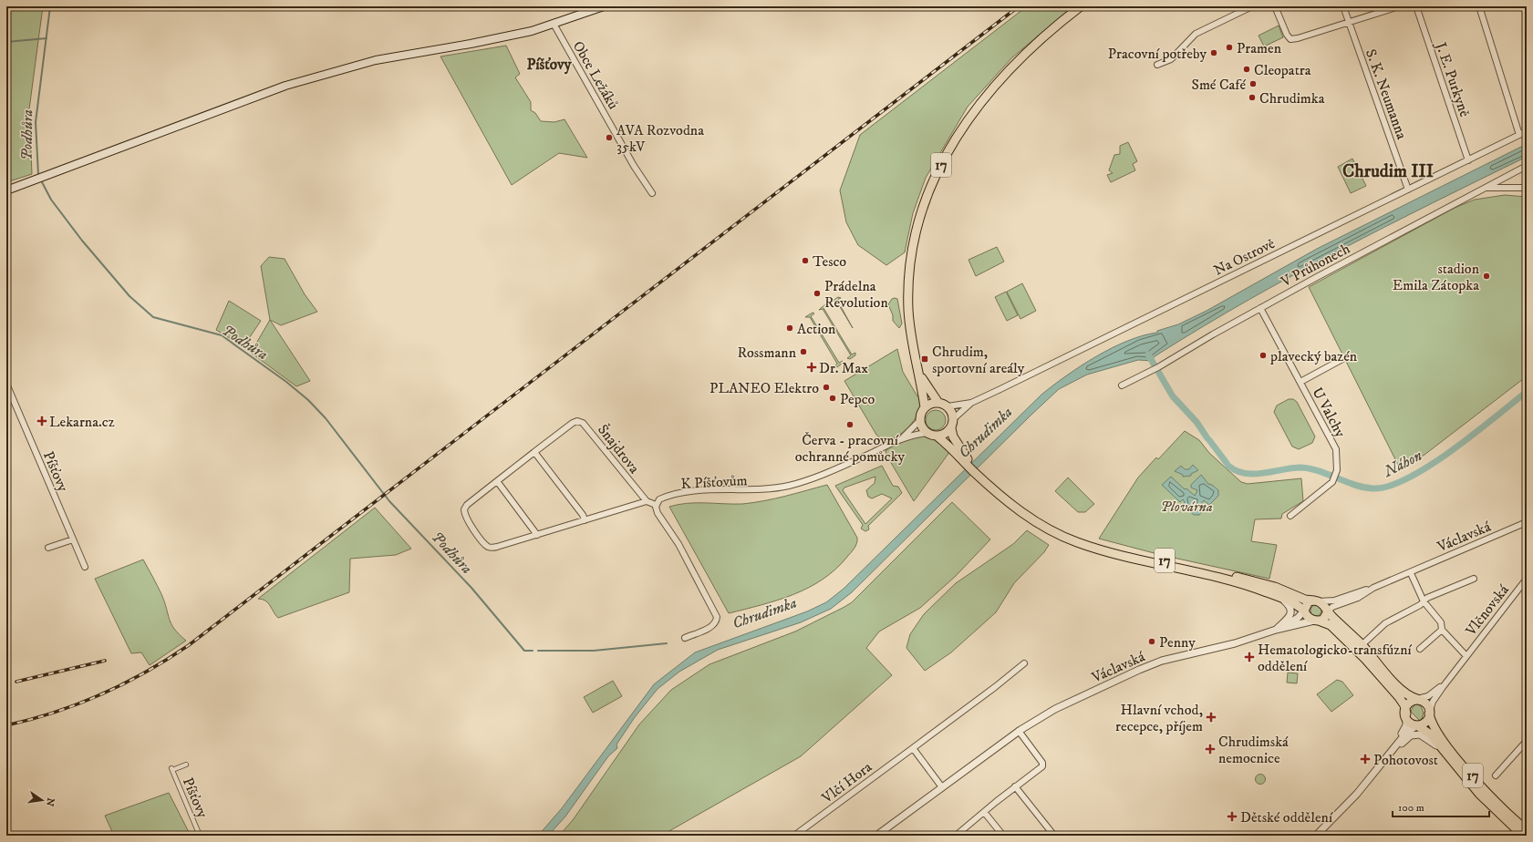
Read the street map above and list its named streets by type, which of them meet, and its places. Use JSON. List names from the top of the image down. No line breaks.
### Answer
{"streets":{"main road":["17"],"street":["Obce Ležáků","J. E. Purkyně","S. K. Neumanna","Na Ostrově","V Průhonech","U Valchy","Šnajdrova","Píšťovy","K Píšťovům","Václavská","Vlčnovská","Vlčí Hora"]},"crossings":[["J. E. Purkyně","Na Ostrově"],["S. K. Neumanna","Na Ostrově"],["17","Na Ostrově"],["17","Václavská"],["17","Vlčnovská"],["V Průhonech","U Valchy"],["Šnajdrova","K Píšťovům"]],"districts":["Píšťovy","Chrudim III"],"water":["Podhůra","Chrudimka","Náhon"],"parks":["Plovárna"],"places":{"other":["Pramen","Pracovní potřeby","Cleopatra","Smé Café","Chrudimka","AVA Rozvodna 35kV","Tesco","stadion Emila Zátopka","Prádelna Revolution","Action","Rossmann","plavecký bazén","PLANEO Elektro","Pepco","Červa - pracovní ochranné pomůcky","Penny"],"transit":["Chrudim, sportovní areály"],"health":["Dr. Max","Lekarna.cz","Hematologicko-transfúzní oddělení","Hlavní vchod, recepce, příjem","Chrudimská nemocnice","Pohotovost","Dětské oddělení"]},"scale_bar":"100 m","north":"right"}
